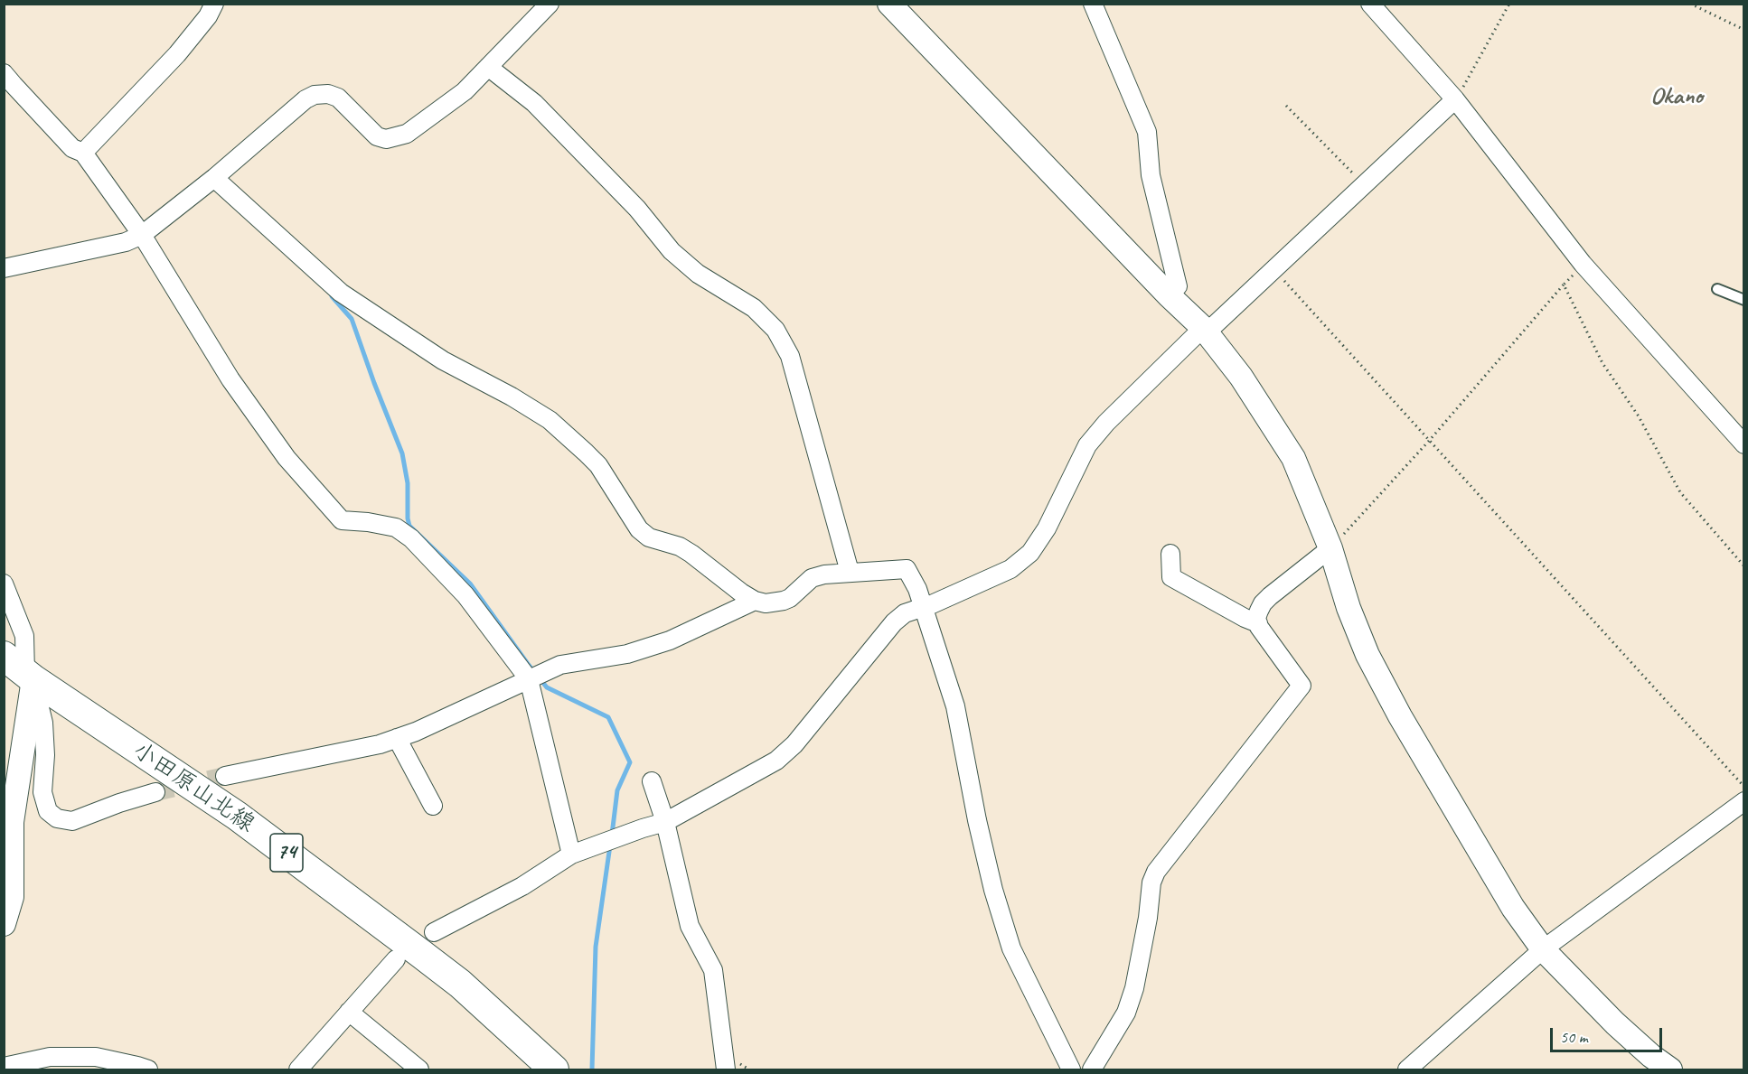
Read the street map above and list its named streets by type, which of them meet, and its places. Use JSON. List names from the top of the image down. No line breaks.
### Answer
{"streets":{"main road":["小田原山北線","74"]},"districts":["Okano"],"scale_bar":"50 m"}
